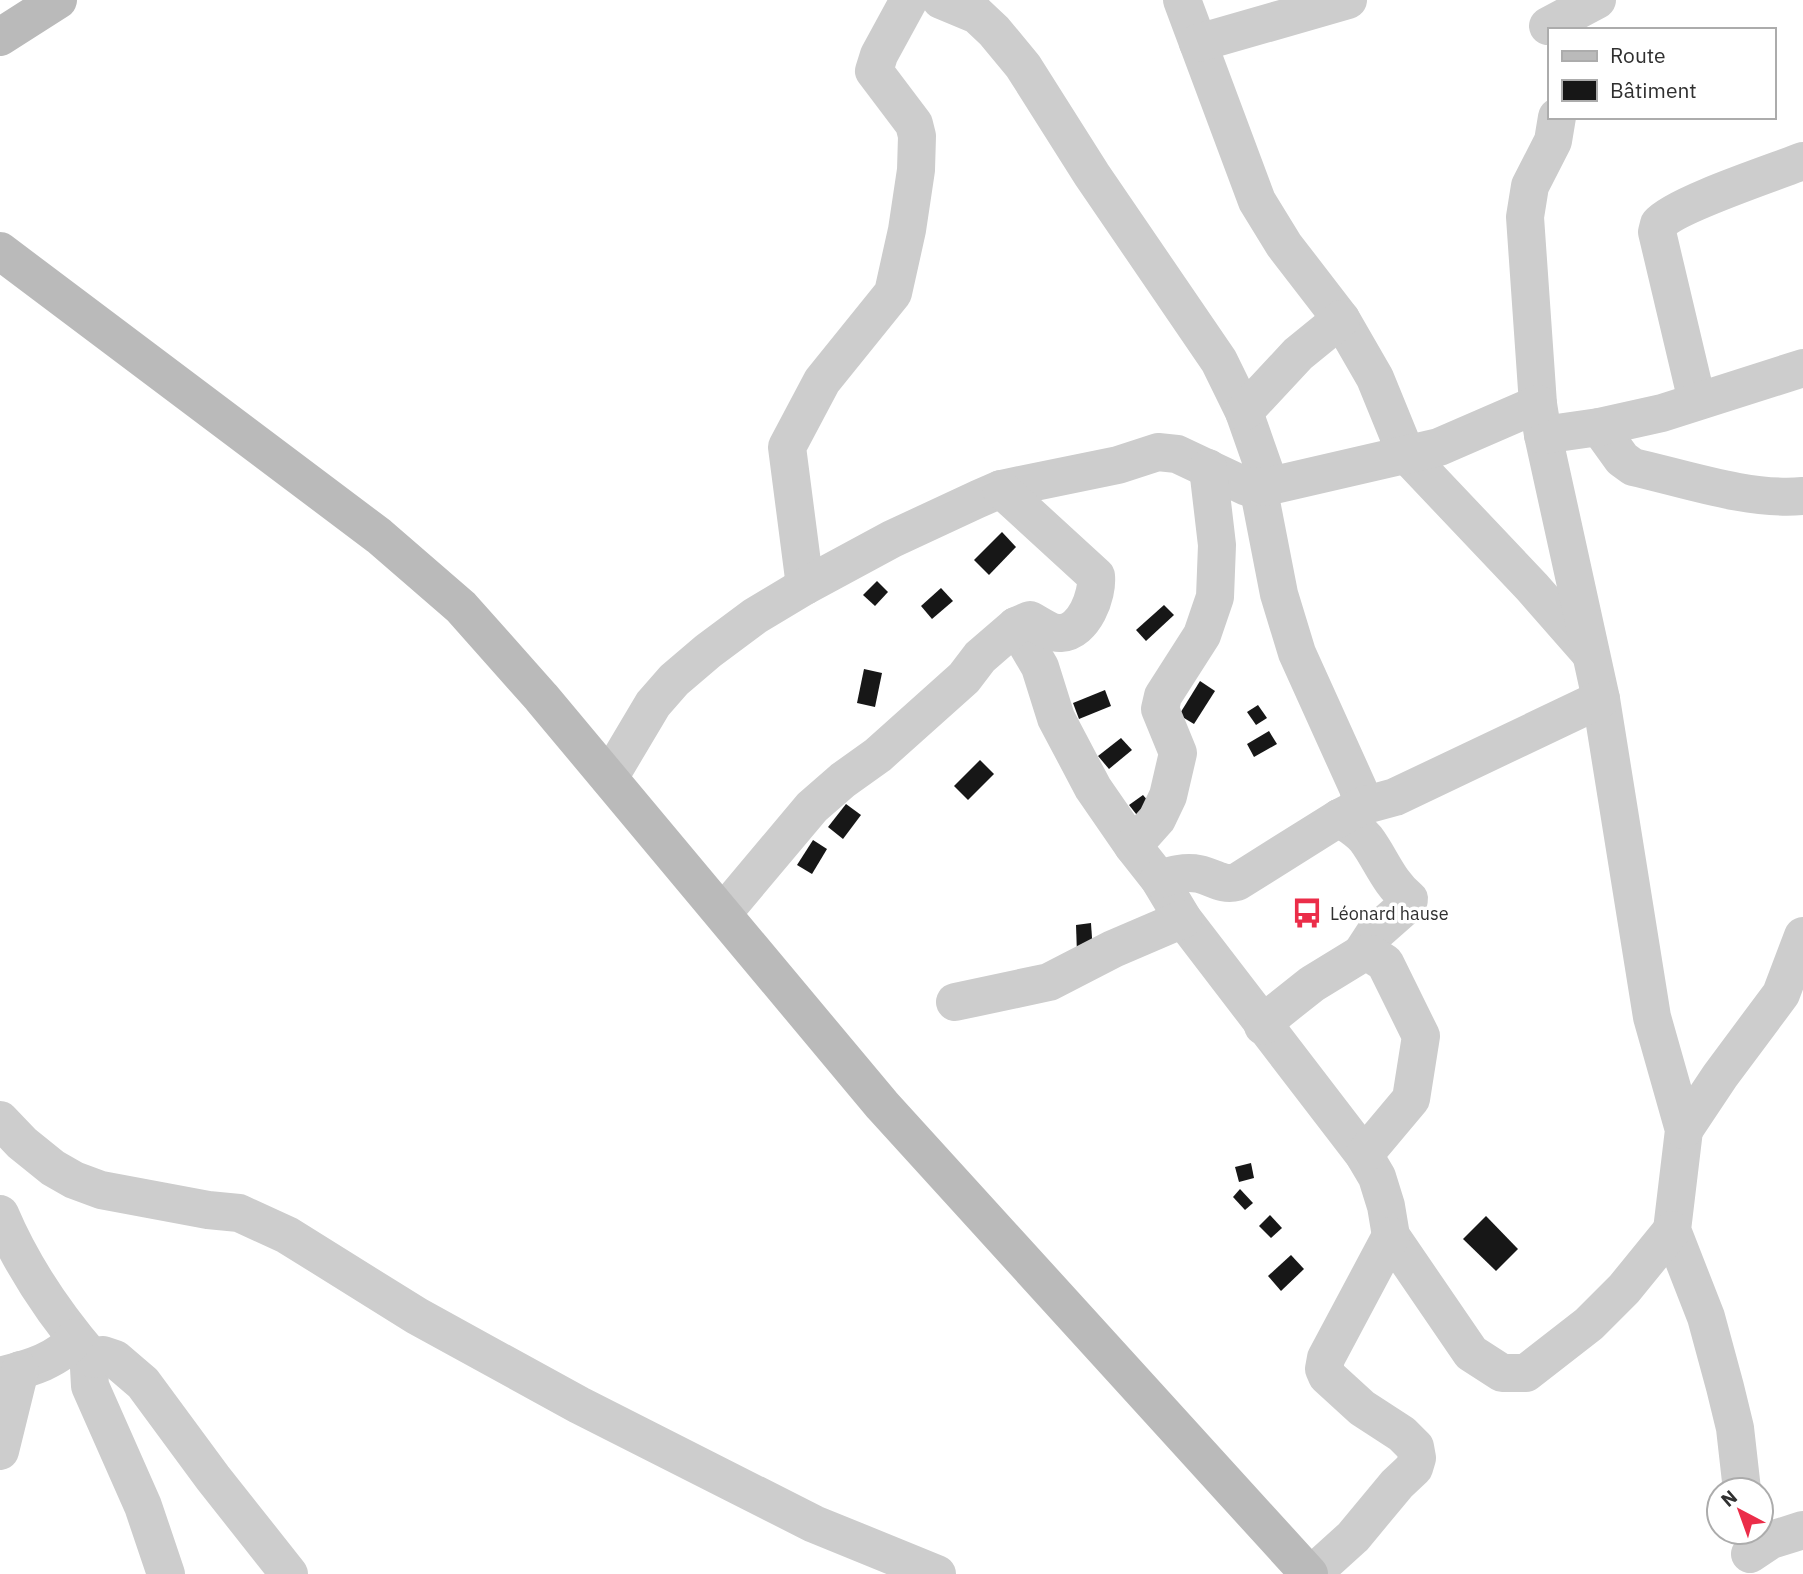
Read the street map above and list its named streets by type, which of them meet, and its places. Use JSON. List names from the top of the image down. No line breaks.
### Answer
{"places":{"bus stop":["Léonard hause"]},"legend":["Route","Bâtiment"],"north":"top left"}
